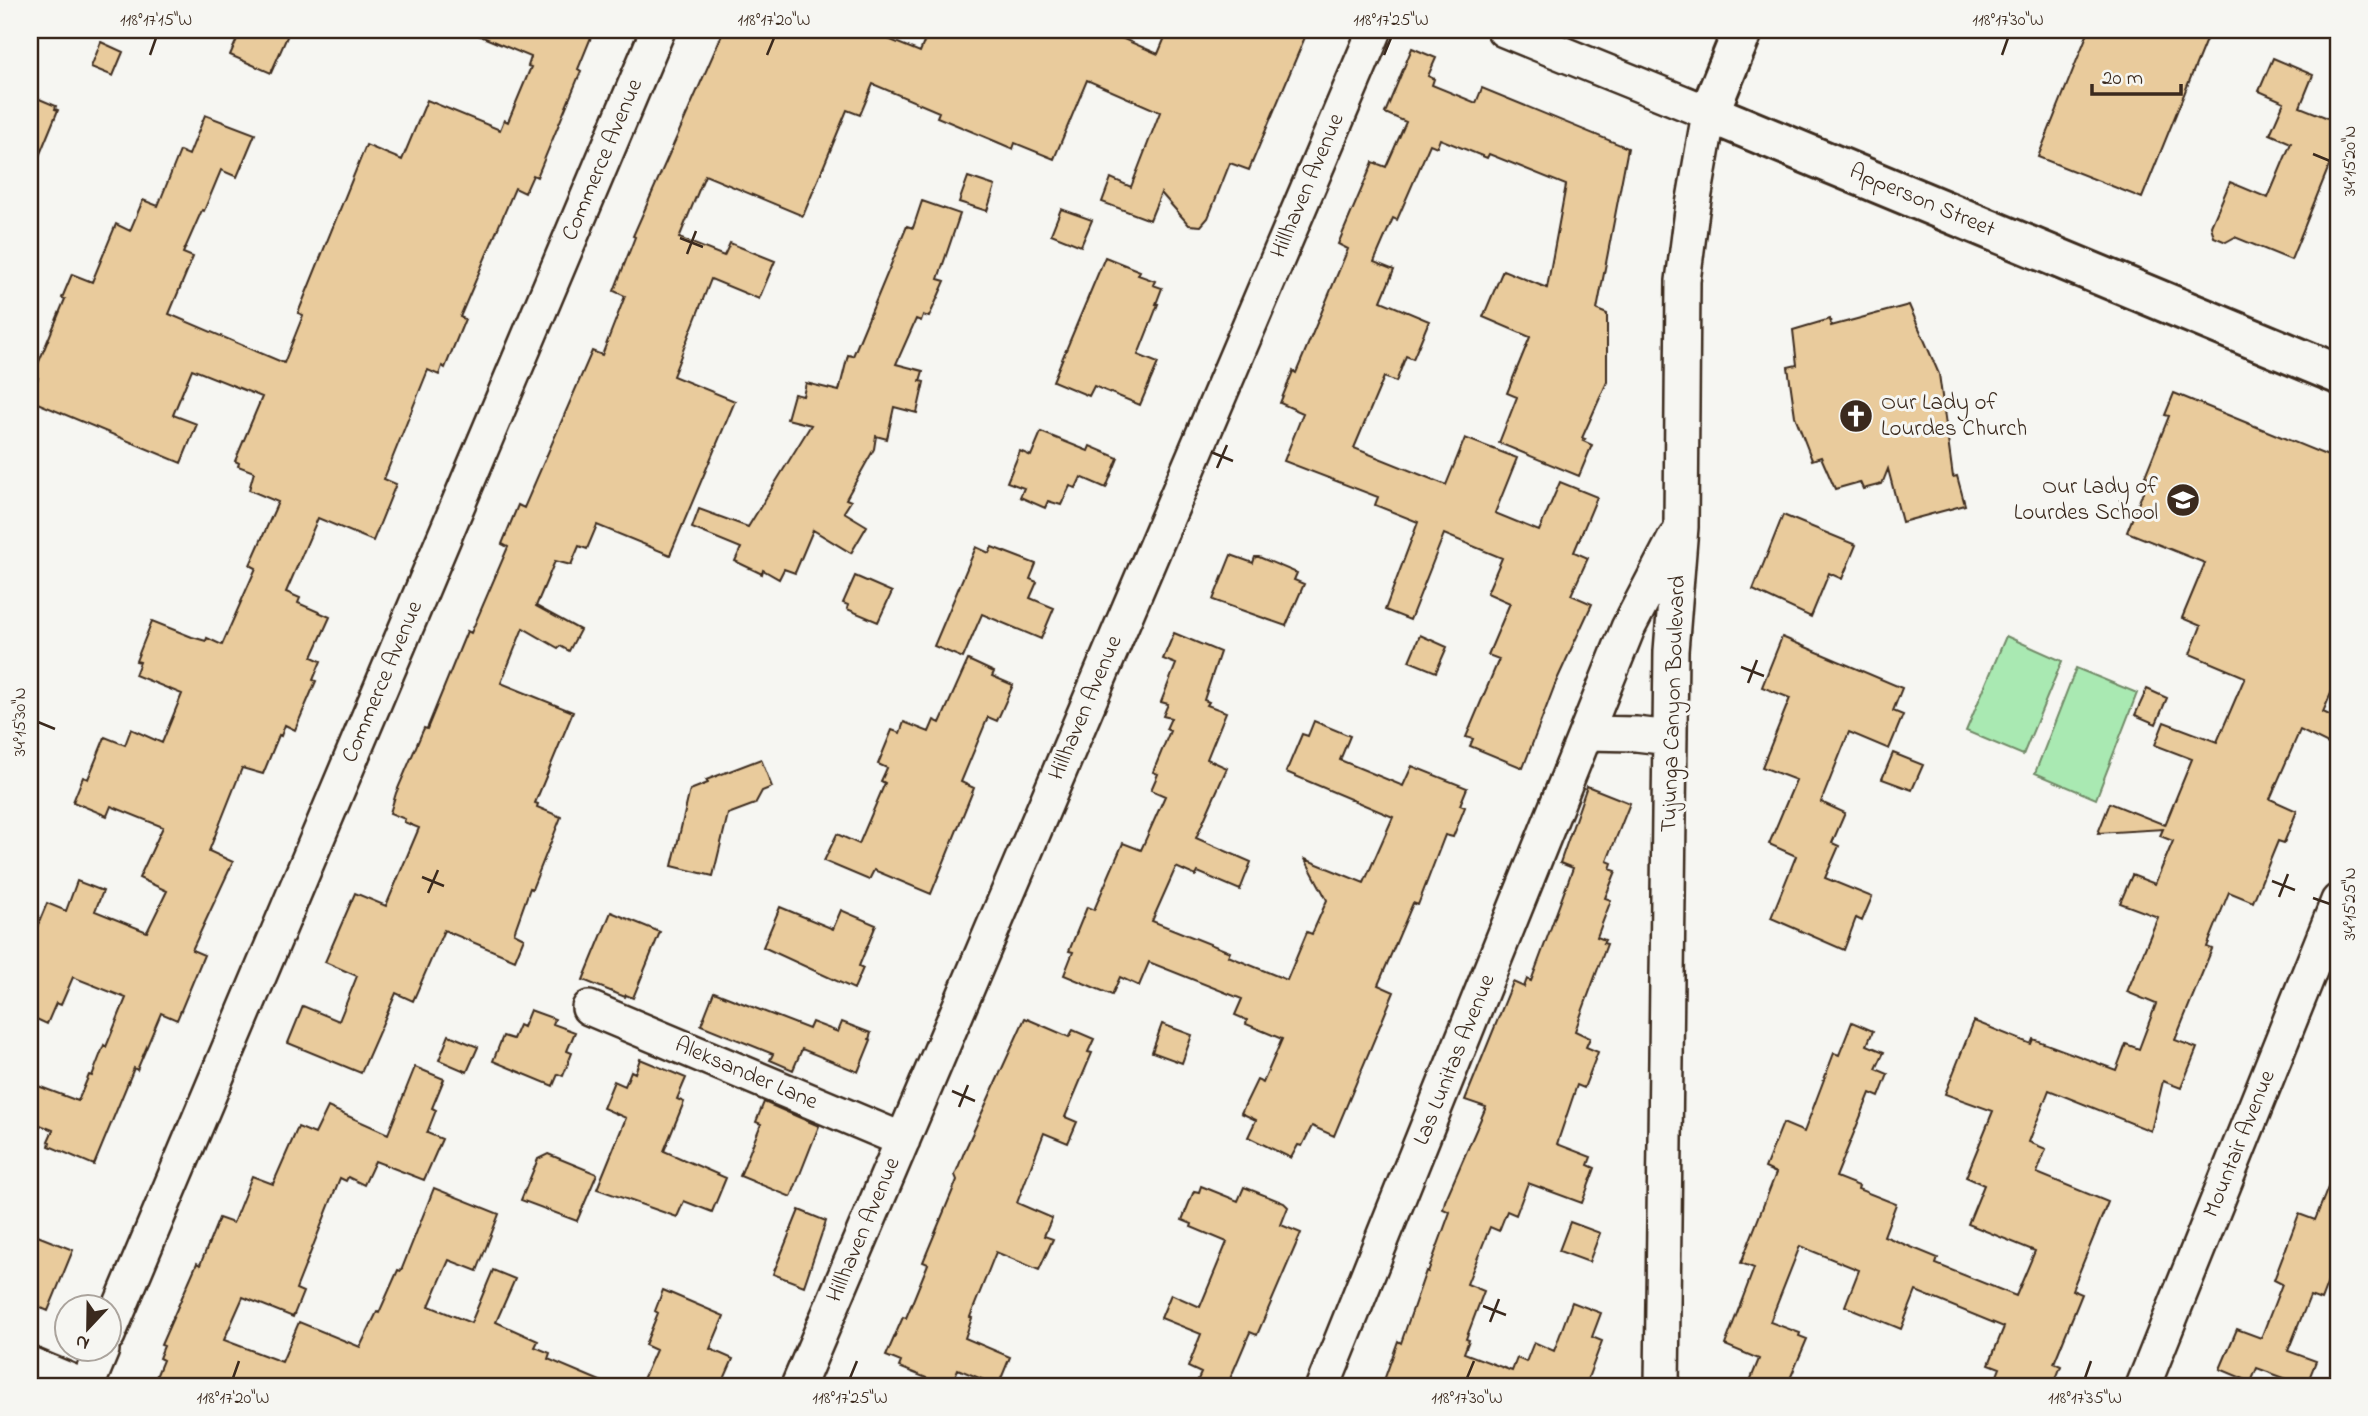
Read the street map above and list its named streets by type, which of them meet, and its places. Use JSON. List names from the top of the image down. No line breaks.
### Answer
{"streets":{"main road":["Apperson Street","Tujunga Canyon Boulevard"],"street":["Commerce Avenue","Hillhaven Avenue","Las Lunitas Avenue","Aleksander Lane","Mountair Avenue"]},"crossings":[["Hillhaven Avenue","Aleksander Lane"],["Apperson Street","Tujunga Canyon Boulevard"],["Tujunga Canyon Boulevard","Las Lunitas Avenue"]],"places":{"church":["Our Lady of Lourdes Church"],"school or university":["Our Lady of Lourdes School"]},"scale_bar":"20 m","north":"bottom","coordinates":["118°17'15\"W","118°17'20\"W","118°17'25\"W","118°17'30\"W","34°15'20\"N","34°15'30\"N","34°15'25\"N","118°17'35\"W"]}
